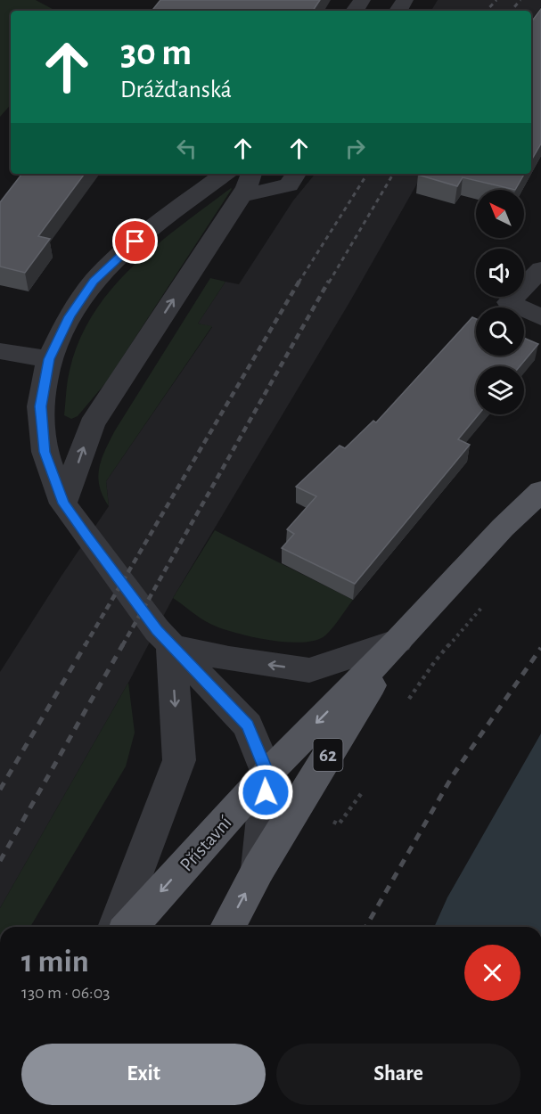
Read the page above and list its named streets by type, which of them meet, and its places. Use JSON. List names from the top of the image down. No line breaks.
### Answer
{"streets":{"main road":["62","Přístavní"]},"north":"top left","page":{"turn":["30 m","Drážďanská"],"heading":["1 min","130 m · 06:03"],"buttons":["Exit","Share"]}}
